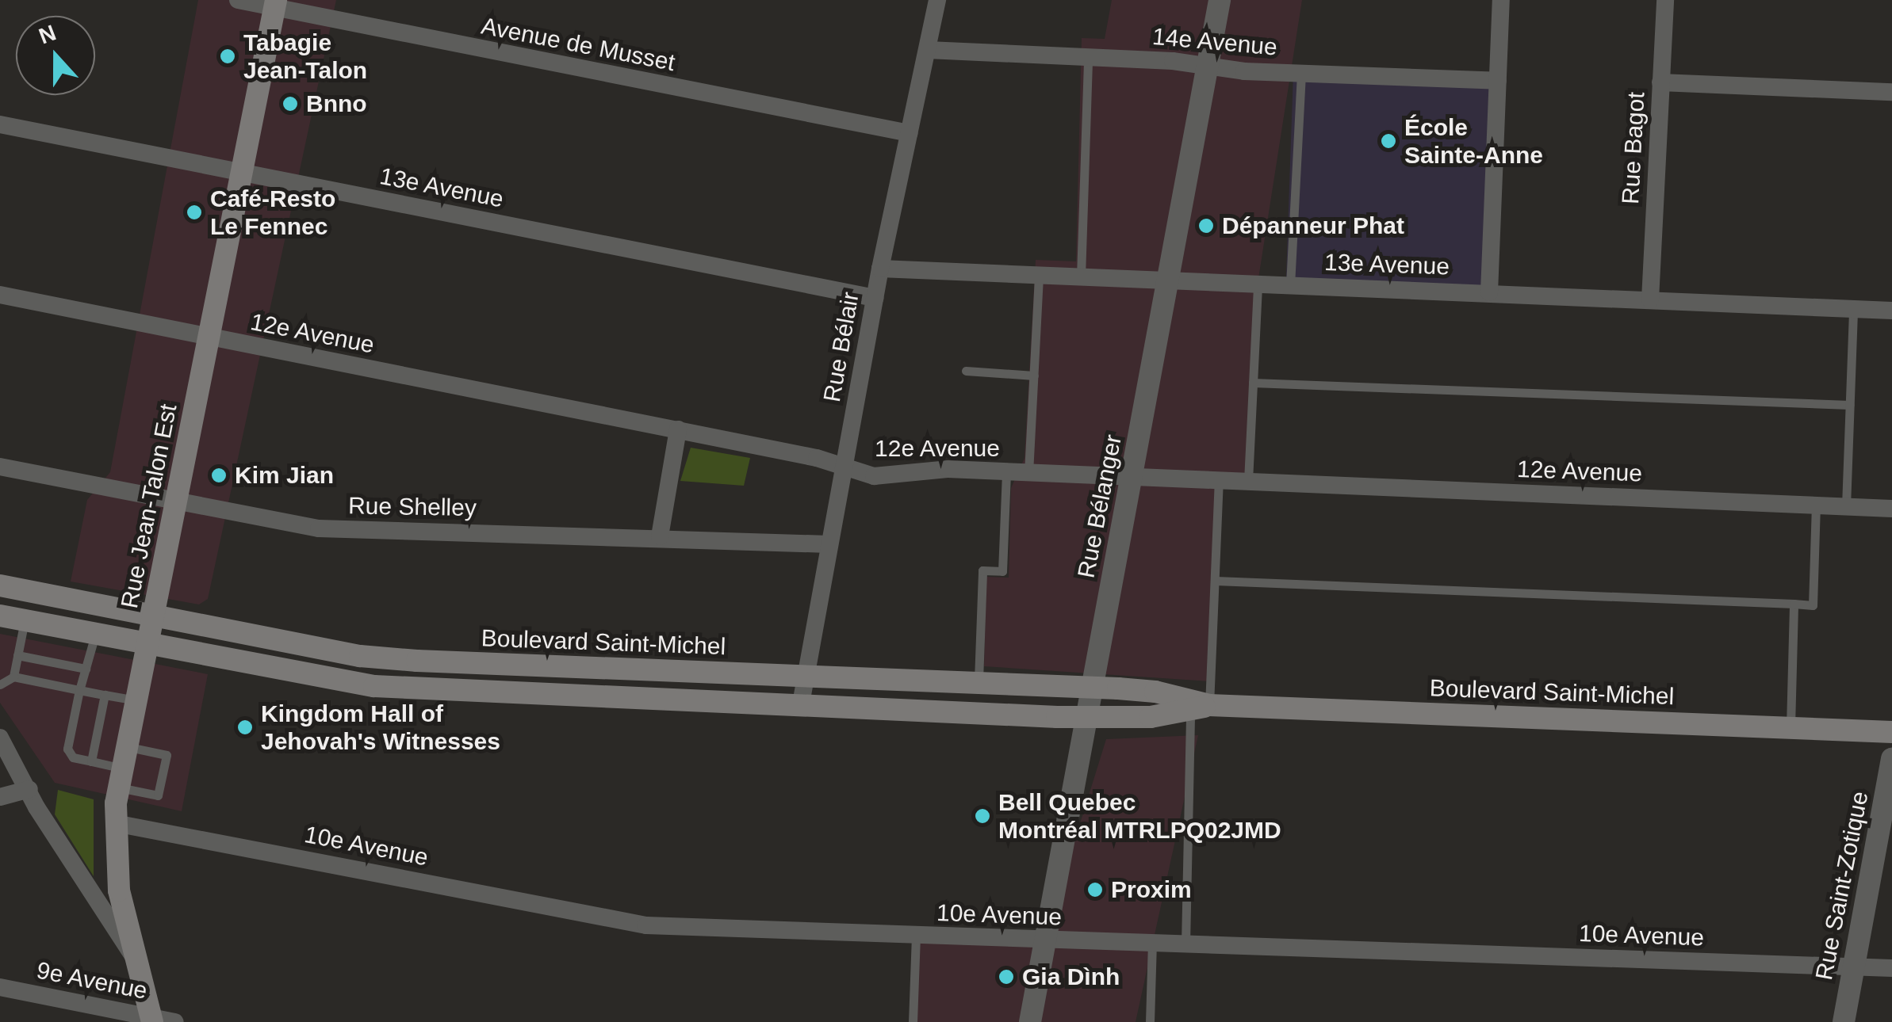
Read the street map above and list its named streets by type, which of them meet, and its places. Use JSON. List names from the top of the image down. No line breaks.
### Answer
{"streets":{"main road":["Rue Jean-Talon Est","Boulevard Saint-Michel"],"street":["14e Avenue","Avenue de Musset","Rue Bagot","13e Avenue","12e Avenue","Rue Bélair","Rue Bélanger","Rue Shelley","10e Avenue","Rue Saint-Zotique","9e Avenue"]},"crossings":[["14e Avenue","Rue Bélair"],["14e Avenue","Rue Bélanger"],["Avenue de Musset","Rue Bélair"],["Avenue de Musset","Rue Jean-Talon Est"],["Rue Bagot","13e Avenue"],["13e Avenue","Rue Bélair"],["13e Avenue","Rue Jean-Talon Est"],["13e Avenue","Rue Bélanger"],["12e Avenue","Rue Bélair"],["12e Avenue","Rue Jean-Talon Est"],["12e Avenue","Rue Bélanger"],["Rue Bélair","Rue Shelley"],["Rue Bélair","Boulevard Saint-Michel"],["Rue Jean-Talon Est","Rue Shelley"],["Rue Jean-Talon Est","Boulevard Saint-Michel"],["Rue Jean-Talon Est","10e Avenue"],["Rue Jean-Talon Est","9e Avenue"],["Rue Bélanger","Boulevard Saint-Michel"],["Rue Bélanger","10e Avenue"],["10e Avenue","Rue Saint-Zotique"]],"places":["Tabagie Jean-Talon","Bnno","École Sainte-Anne","Café-Resto Le Fennec","Dépanneur Phat","Kim Jian","Kingdom Hall of Jehovah's Witnesses","Bell Quebec Montréal MTRLPQ02JMD","Proxim","Gia Dình"],"north":"top"}
